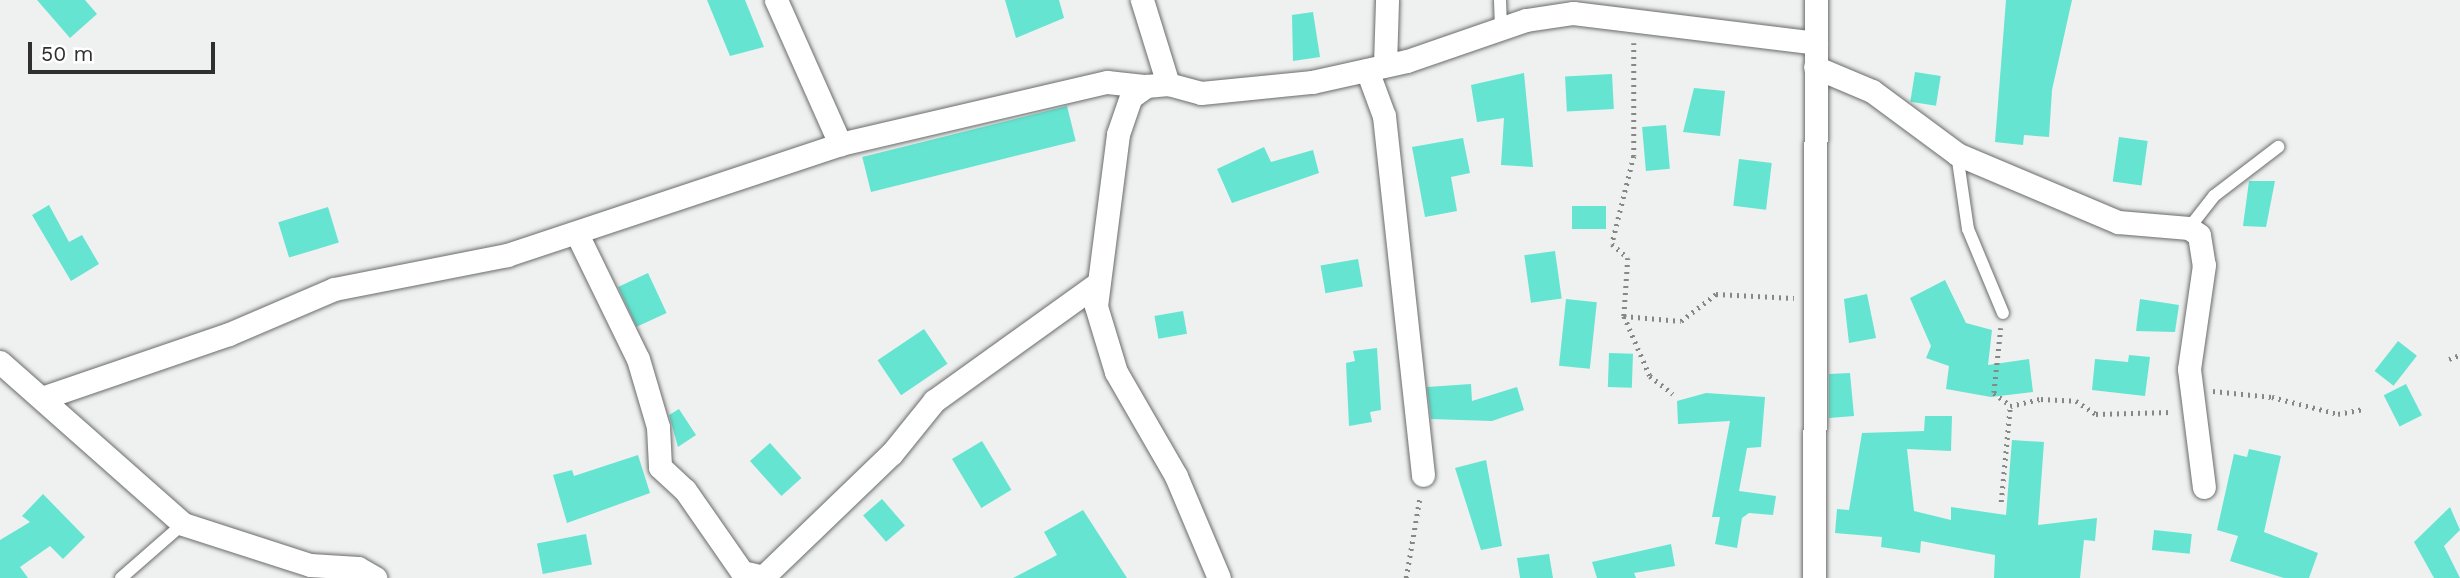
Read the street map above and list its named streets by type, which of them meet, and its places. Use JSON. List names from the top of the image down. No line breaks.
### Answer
{"scale_bar":"50 m"}
